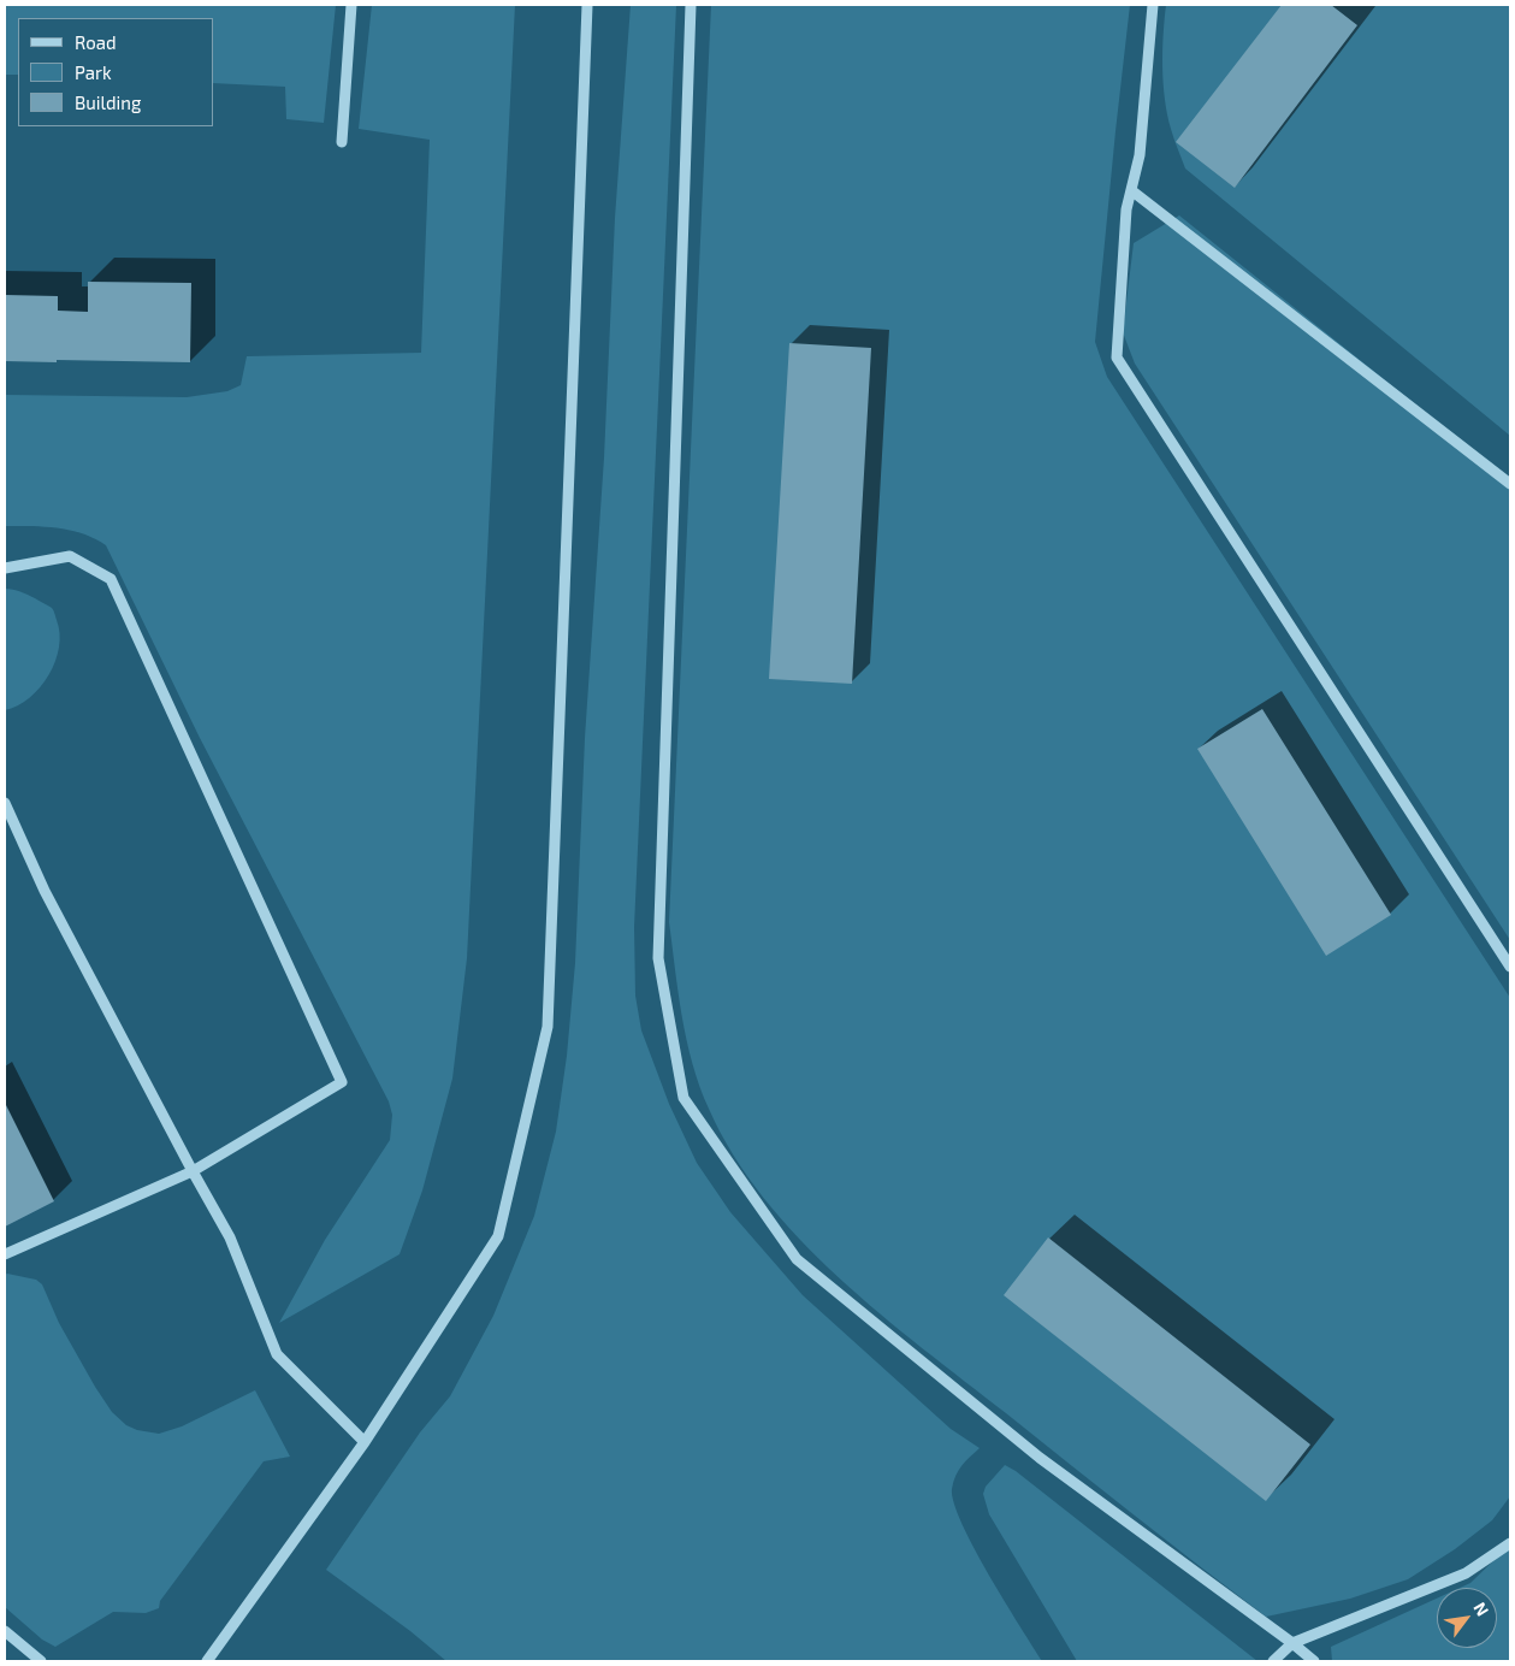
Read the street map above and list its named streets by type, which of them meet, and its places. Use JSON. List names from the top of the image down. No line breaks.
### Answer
{"legend":["Road","Park","Building"],"north":"top right"}
